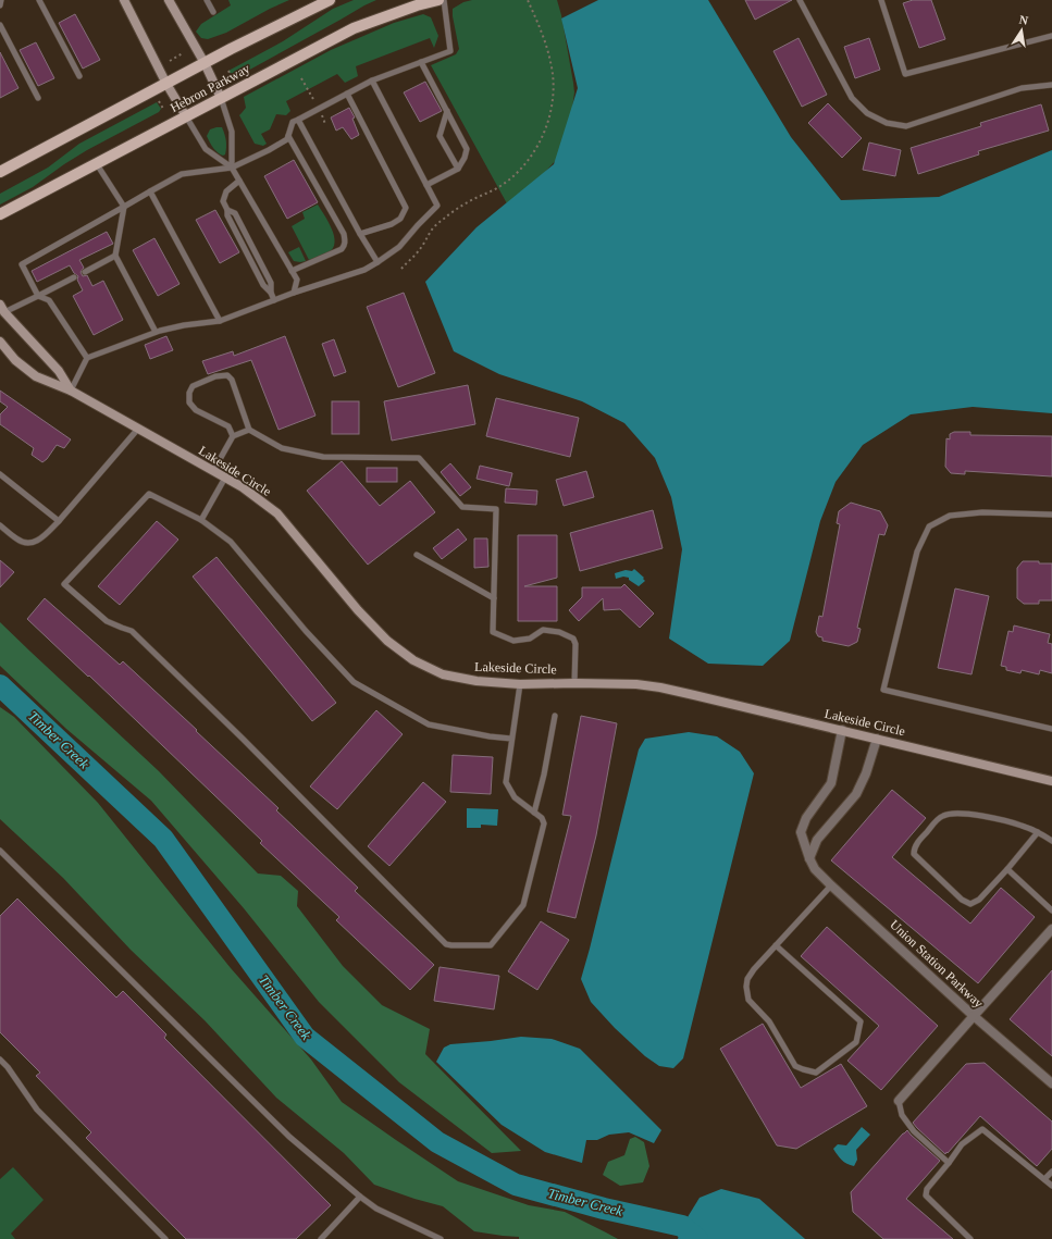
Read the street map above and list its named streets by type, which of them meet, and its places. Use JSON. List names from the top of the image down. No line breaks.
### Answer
{"streets":{"main road":["Hebron Parkway"],"street":["Lakeside Circle","Union Station Parkway"]},"crossings":[["Lakeside Circle","Union Station Parkway"]],"water":["Timber Creek"],"north":"top"}
